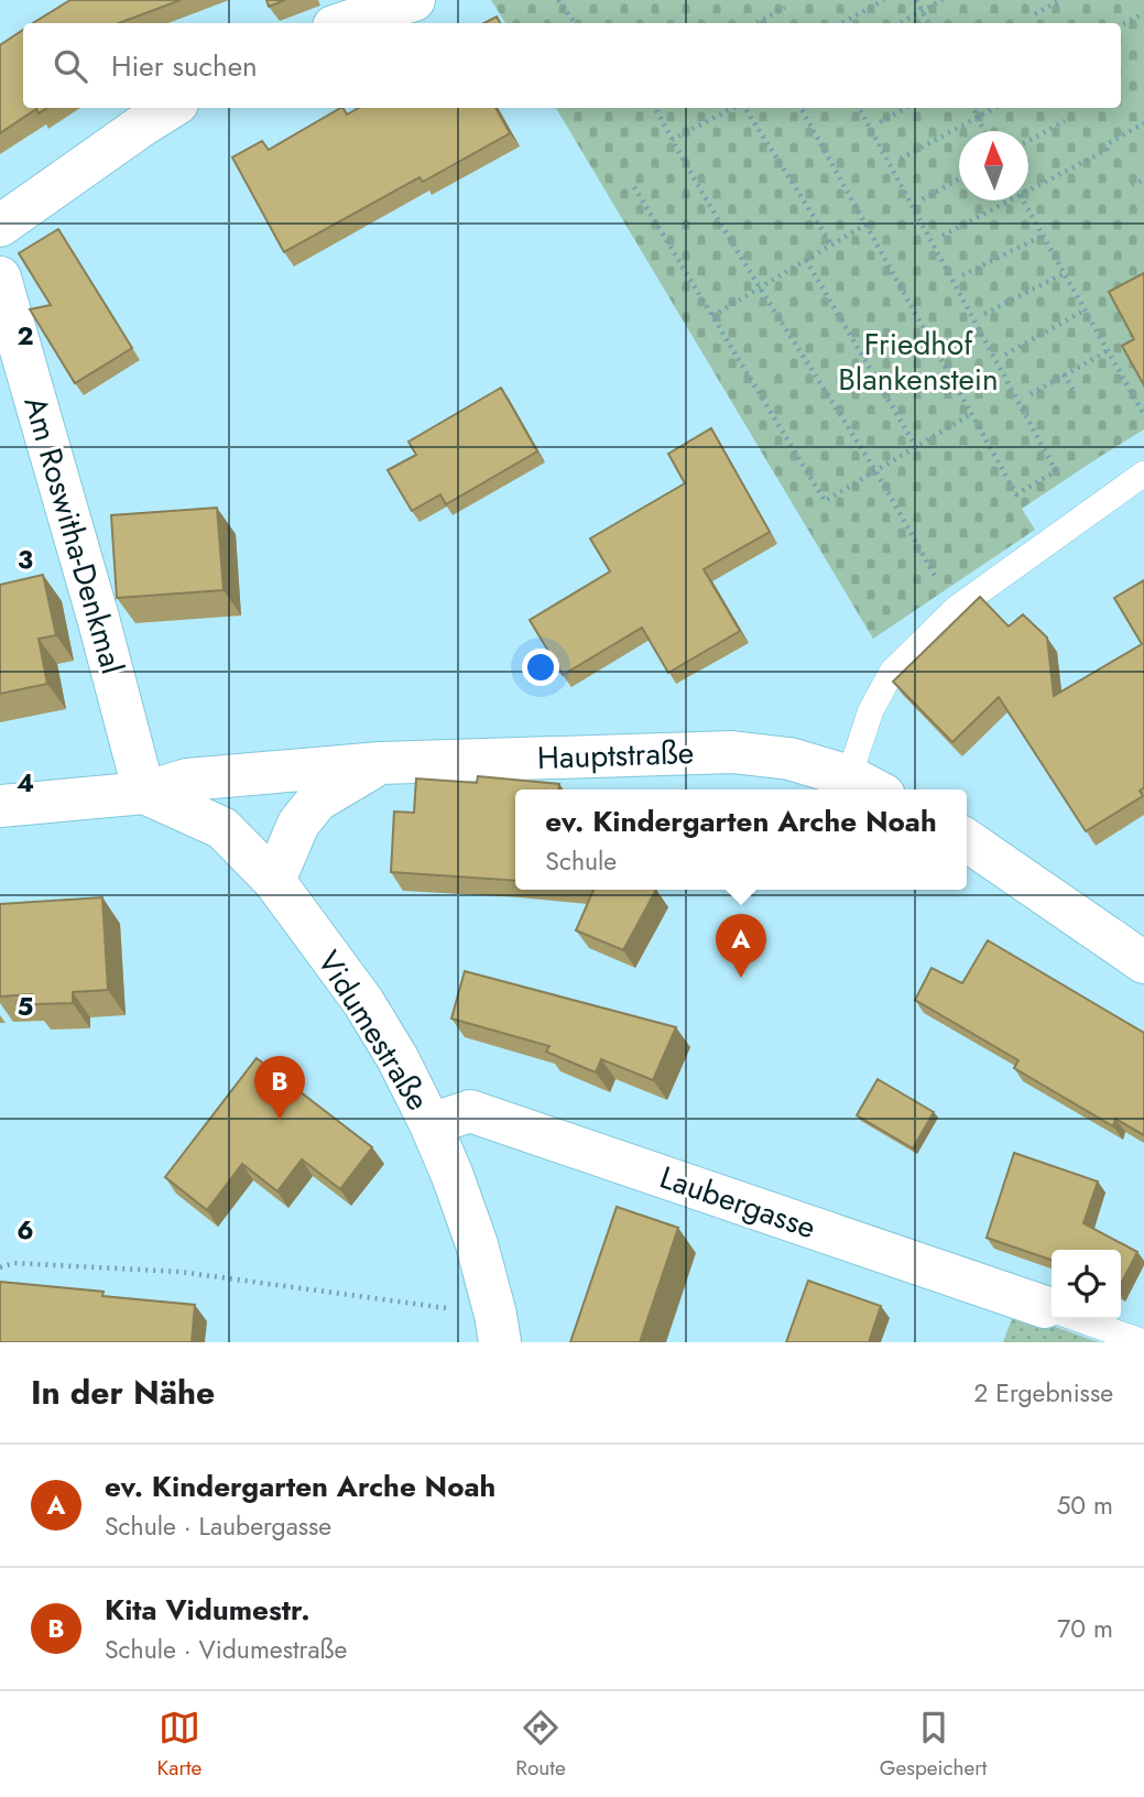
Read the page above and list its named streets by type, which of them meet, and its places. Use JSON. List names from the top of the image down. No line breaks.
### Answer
{"streets":{"street":["Am Roswitha-Denkmal","Hauptstraße","Vidumestraße","Laubergasse"]},"crossings":[["Am Roswitha-Denkmal","Hauptstraße"],["Am Roswitha-Denkmal","Vidumestraße"],["Hauptstraße","Vidumestraße"],["Vidumestraße","Laubergasse"]],"parks":["Friedhof Blankenstein"],"north":"top","page":{"search":"Hier suchen","popup":["ev. Kindergarten Arche Noah","Schule"],"pins":["A","B"],"heading":["In der Nähe","2 Ergebnisse"],"list":[{"mark":"A","name":"ev. Kindergarten Arche Noah","note":"Schule · Laubergasse","value":"50 m"},{"mark":"B","name":"Kita Vidumestr.","note":"Schule · Vidumestraße","value":"70 m"}],"nav":["Karte","Route","Gespeichert"]},"grid":{"rows":["2","3","4","5","6"]}}
